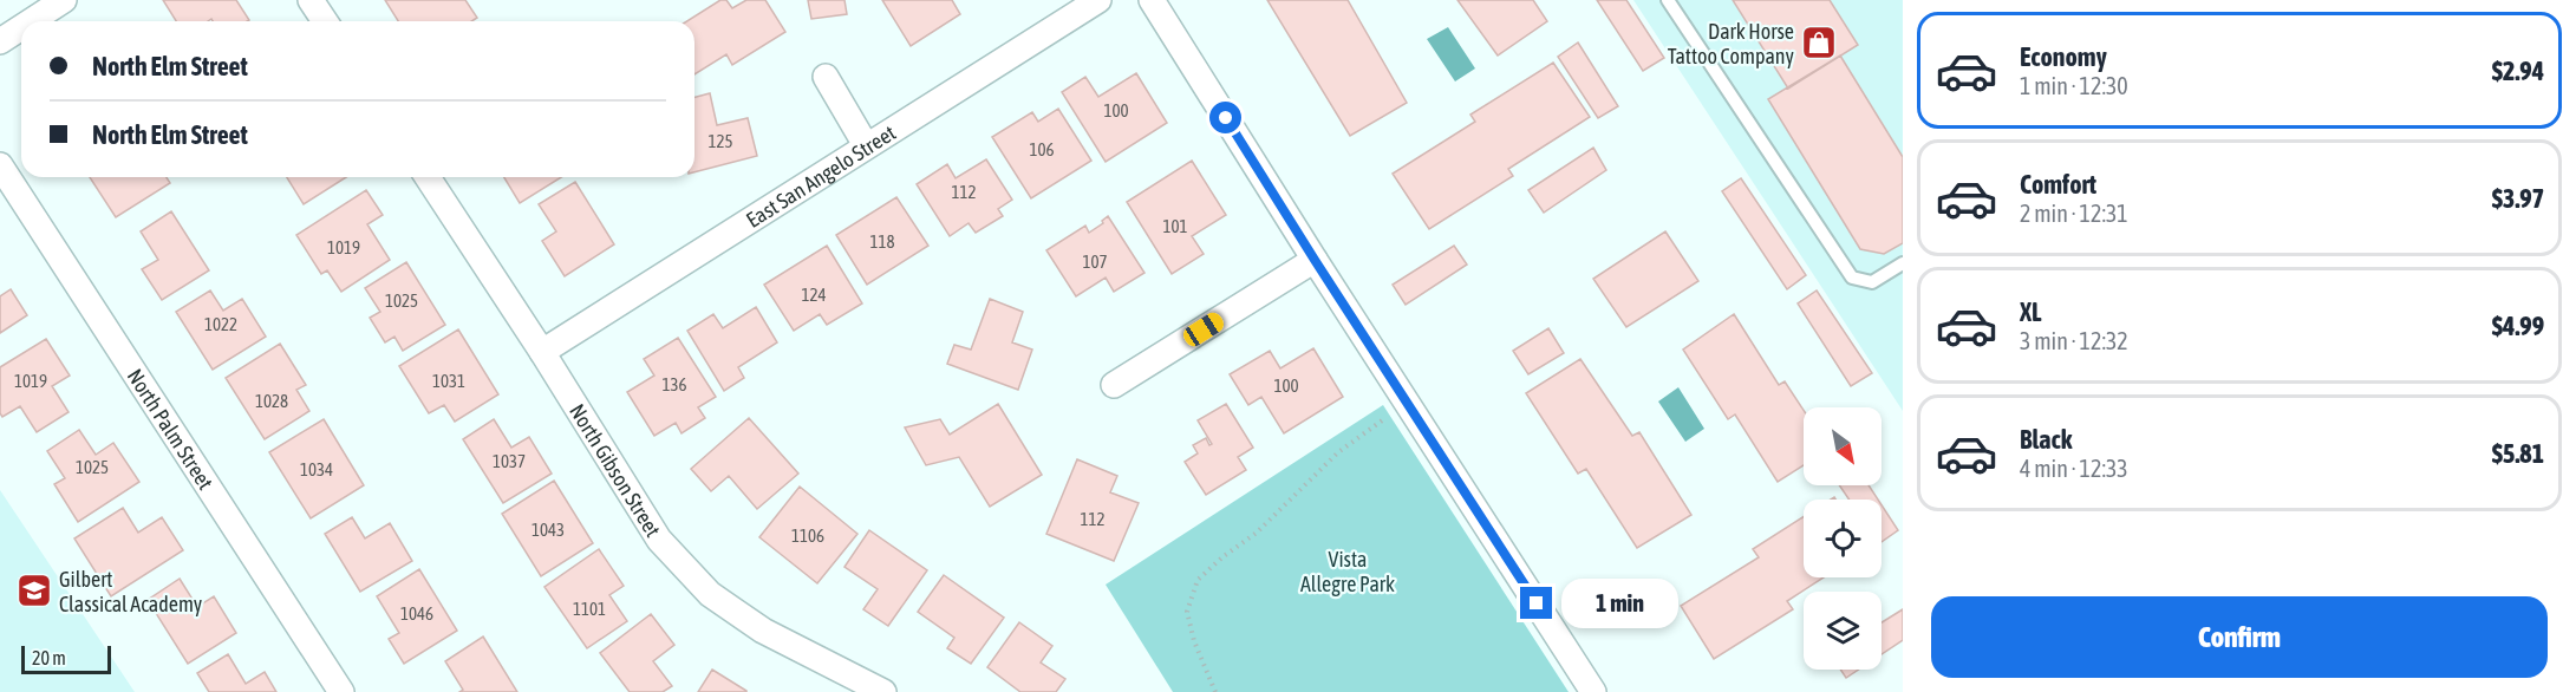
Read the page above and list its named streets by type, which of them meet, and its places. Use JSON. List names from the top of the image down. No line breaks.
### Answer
{"streets":{"street":["East San Angelo Street","North Palm Street","North Gibson Street"]},"crossings":[["East San Angelo Street","North Gibson Street"]],"parks":["Vista Allegre Park"],"places":{"shop":["Dark Horse Tattoo Company"],"school or university":["Gilbert Classical Academy"]},"house_numbers":["100","125","106","112","101","118","1019","107","124","1025","1022","1019","1031","136","100","1028","1037","1025","1034","112","1043","1106","1101","1046"],"scale_bar":"20 m","north":"bottom right","page":{"list":[{"name":"Economy","note":"1 min · 12:30","value":"$2.94"},{"name":"Comfort","note":"2 min · 12:31","value":"$3.97"},{"name":"XL","note":"3 min · 12:32","value":"$4.99"},{"name":"Black","note":"4 min · 12:33","value":"$5.81"}],"banner":["North Elm Street","North Elm Street"],"bubble":"1 min","buttons":"Confirm","scale":"20 m"}}
